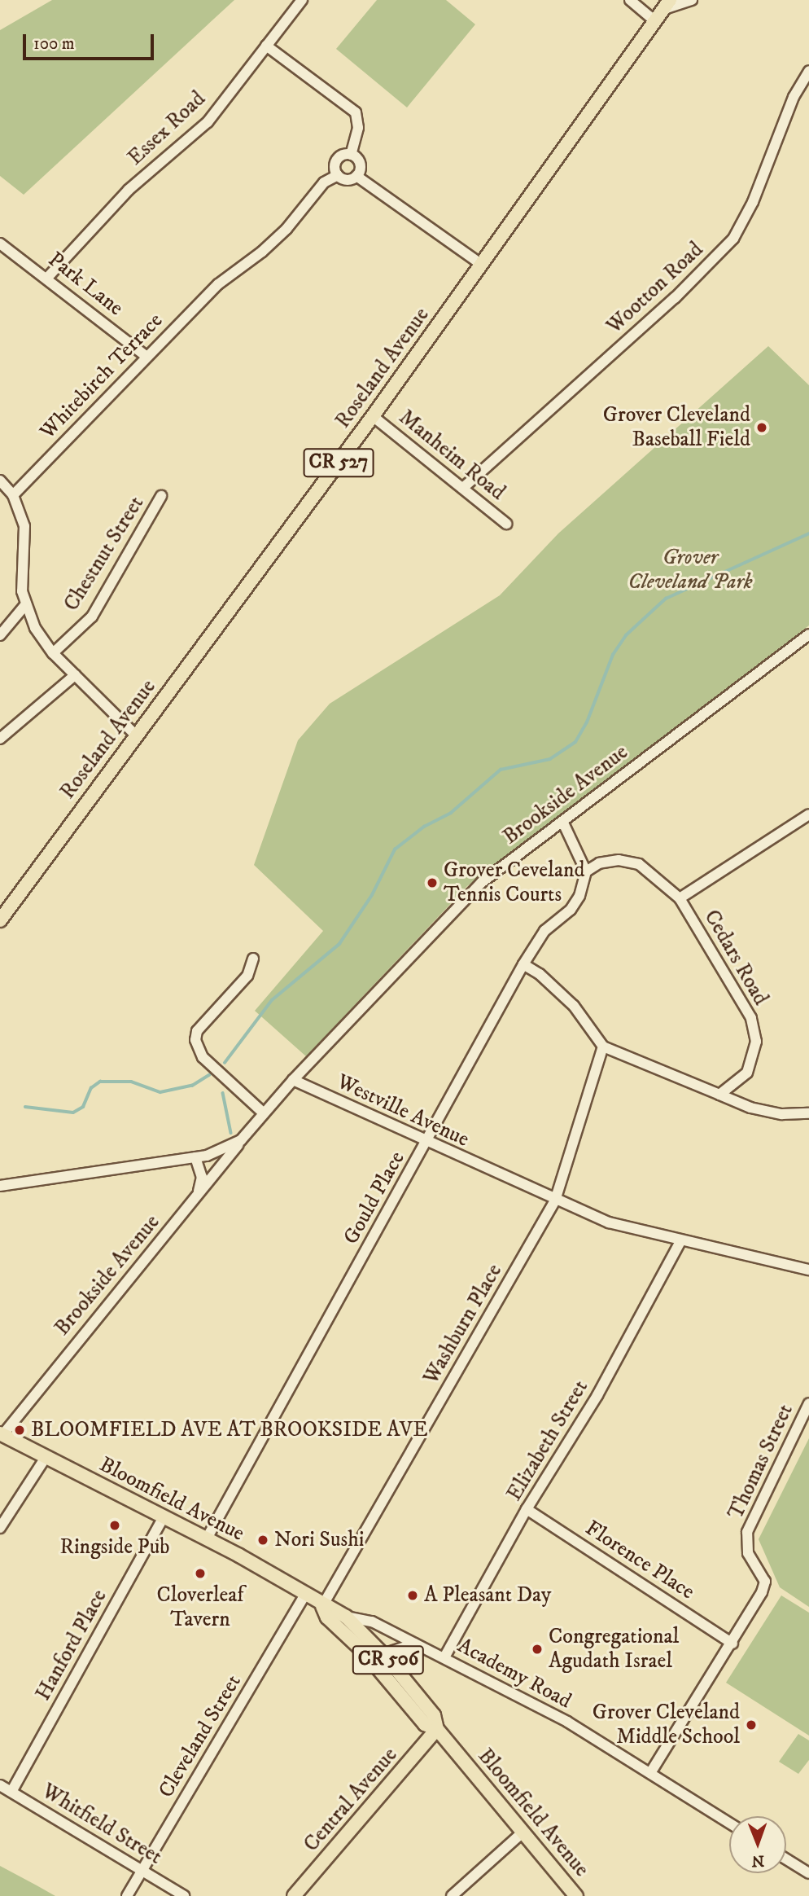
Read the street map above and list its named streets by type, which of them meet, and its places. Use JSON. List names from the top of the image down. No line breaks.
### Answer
{"streets":{"main road":["Roseland Avenue","CR 527","Bloomfield Avenue","CR 506","Central Avenue"],"street":["Essex Road","Park Lane","Wootton Road","Whitebirch Terrace","Manheim Road","Chestnut Street","Brookside Avenue","Cedars Road","Westville Avenue","Gould Place","Washburn Place","Elizabeth Street","Thomas Street","Florence Place","Hanford Place","Academy Road","Cleveland Street","Whitfield Street"]},"crossings":[["Essex Road","Park Lane"],["Park Lane","Whitebirch Terrace"],["Wootton Road","Manheim Road"],["Roseland Avenue","Manheim Road"],["Brookside Avenue","Westville Avenue"],["Brookside Avenue","Bloomfield Avenue"],["Cedars Road","Gould Place"],["Westville Avenue","Gould Place"],["Westville Avenue","Washburn Place"],["Westville Avenue","Elizabeth Street"],["Gould Place","Bloomfield Avenue"],["Washburn Place","Bloomfield Avenue"],["Elizabeth Street","Florence Place"],["Elizabeth Street","Academy Road"],["Thomas Street","Florence Place"],["Thomas Street","Academy Road"],["Bloomfield Avenue","Hanford Place"],["Bloomfield Avenue","Academy Road"],["Bloomfield Avenue","Cleveland Street"],["Bloomfield Avenue","Central Avenue"],["Hanford Place","Whitfield Street"],["Cleveland Street","Whitfield Street"]],"parks":["Grover Cleveland Park"],"places":["Grover Cleveland Baseball Field","Grover Ceveland Tennis Courts","BLOOMFIELD AVE AT BROOKSIDE AVE","Ringside Pub","Nori Sushi","Cloverleaf Tavern","A Pleasant Day","Congregational Agudath Israel","Grover Cleveland Middle School"],"scale_bar":"100 m","north":"bottom"}
